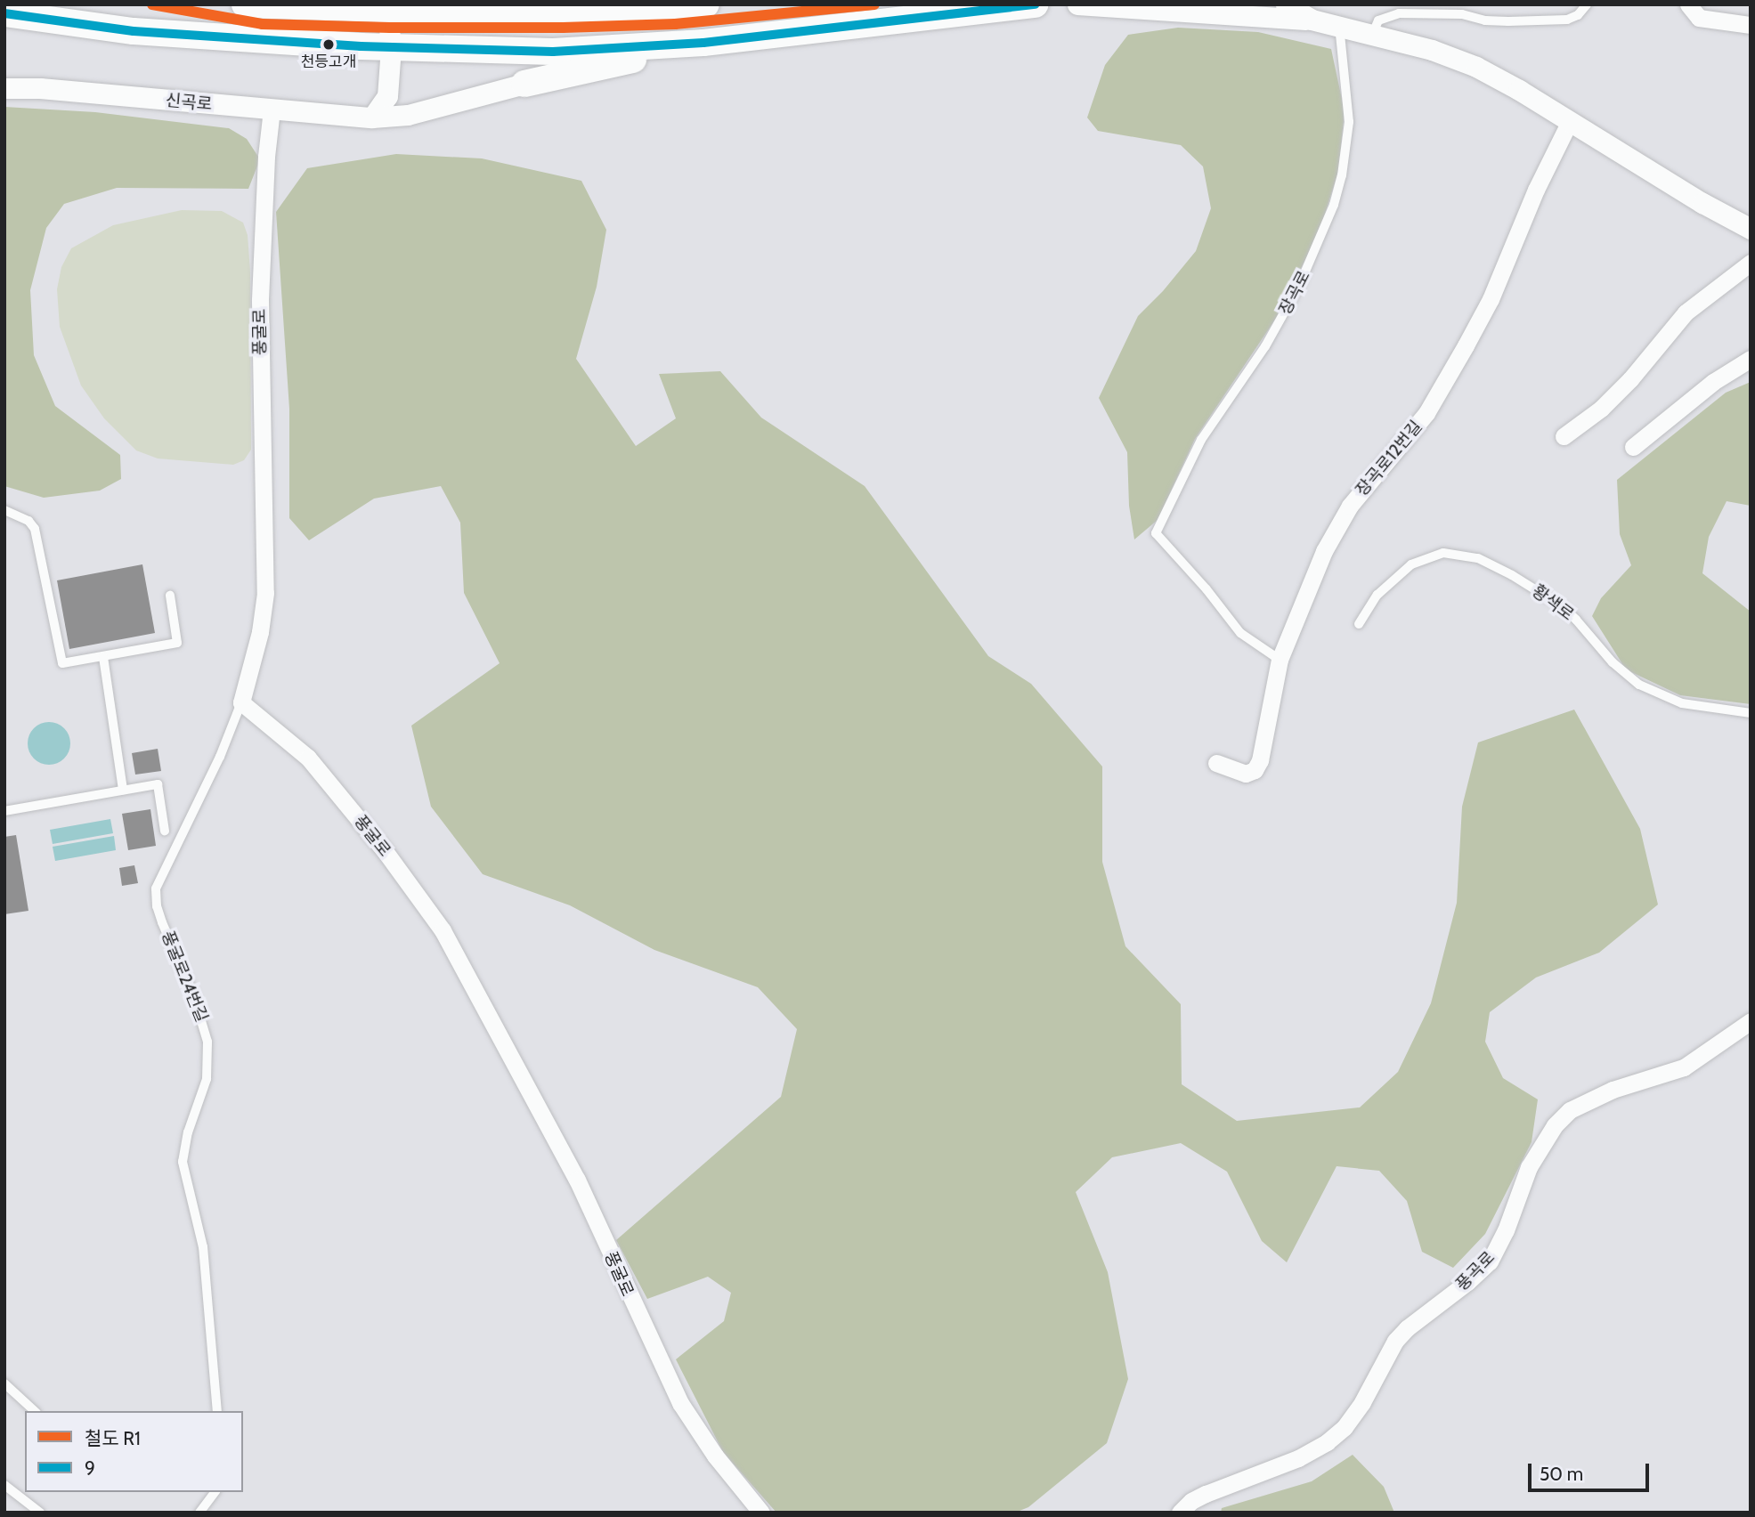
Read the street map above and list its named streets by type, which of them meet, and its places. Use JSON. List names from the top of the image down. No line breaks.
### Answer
{"streets":{"street":["신곡로","풍굴로","장곡로12번길","풍곡로"],"lane":["장곡로","황색로","풍굴로24번길"]},"crossings":[["신곡로","풍굴로"],["장곡로","장곡로12번길"],["풍굴로","풍굴로24번길"]],"places":["천등고개"],"lines":["rail line R1","transit line 9"],"legend":["철도 R1","9"],"scale_bar":"50 m"}
